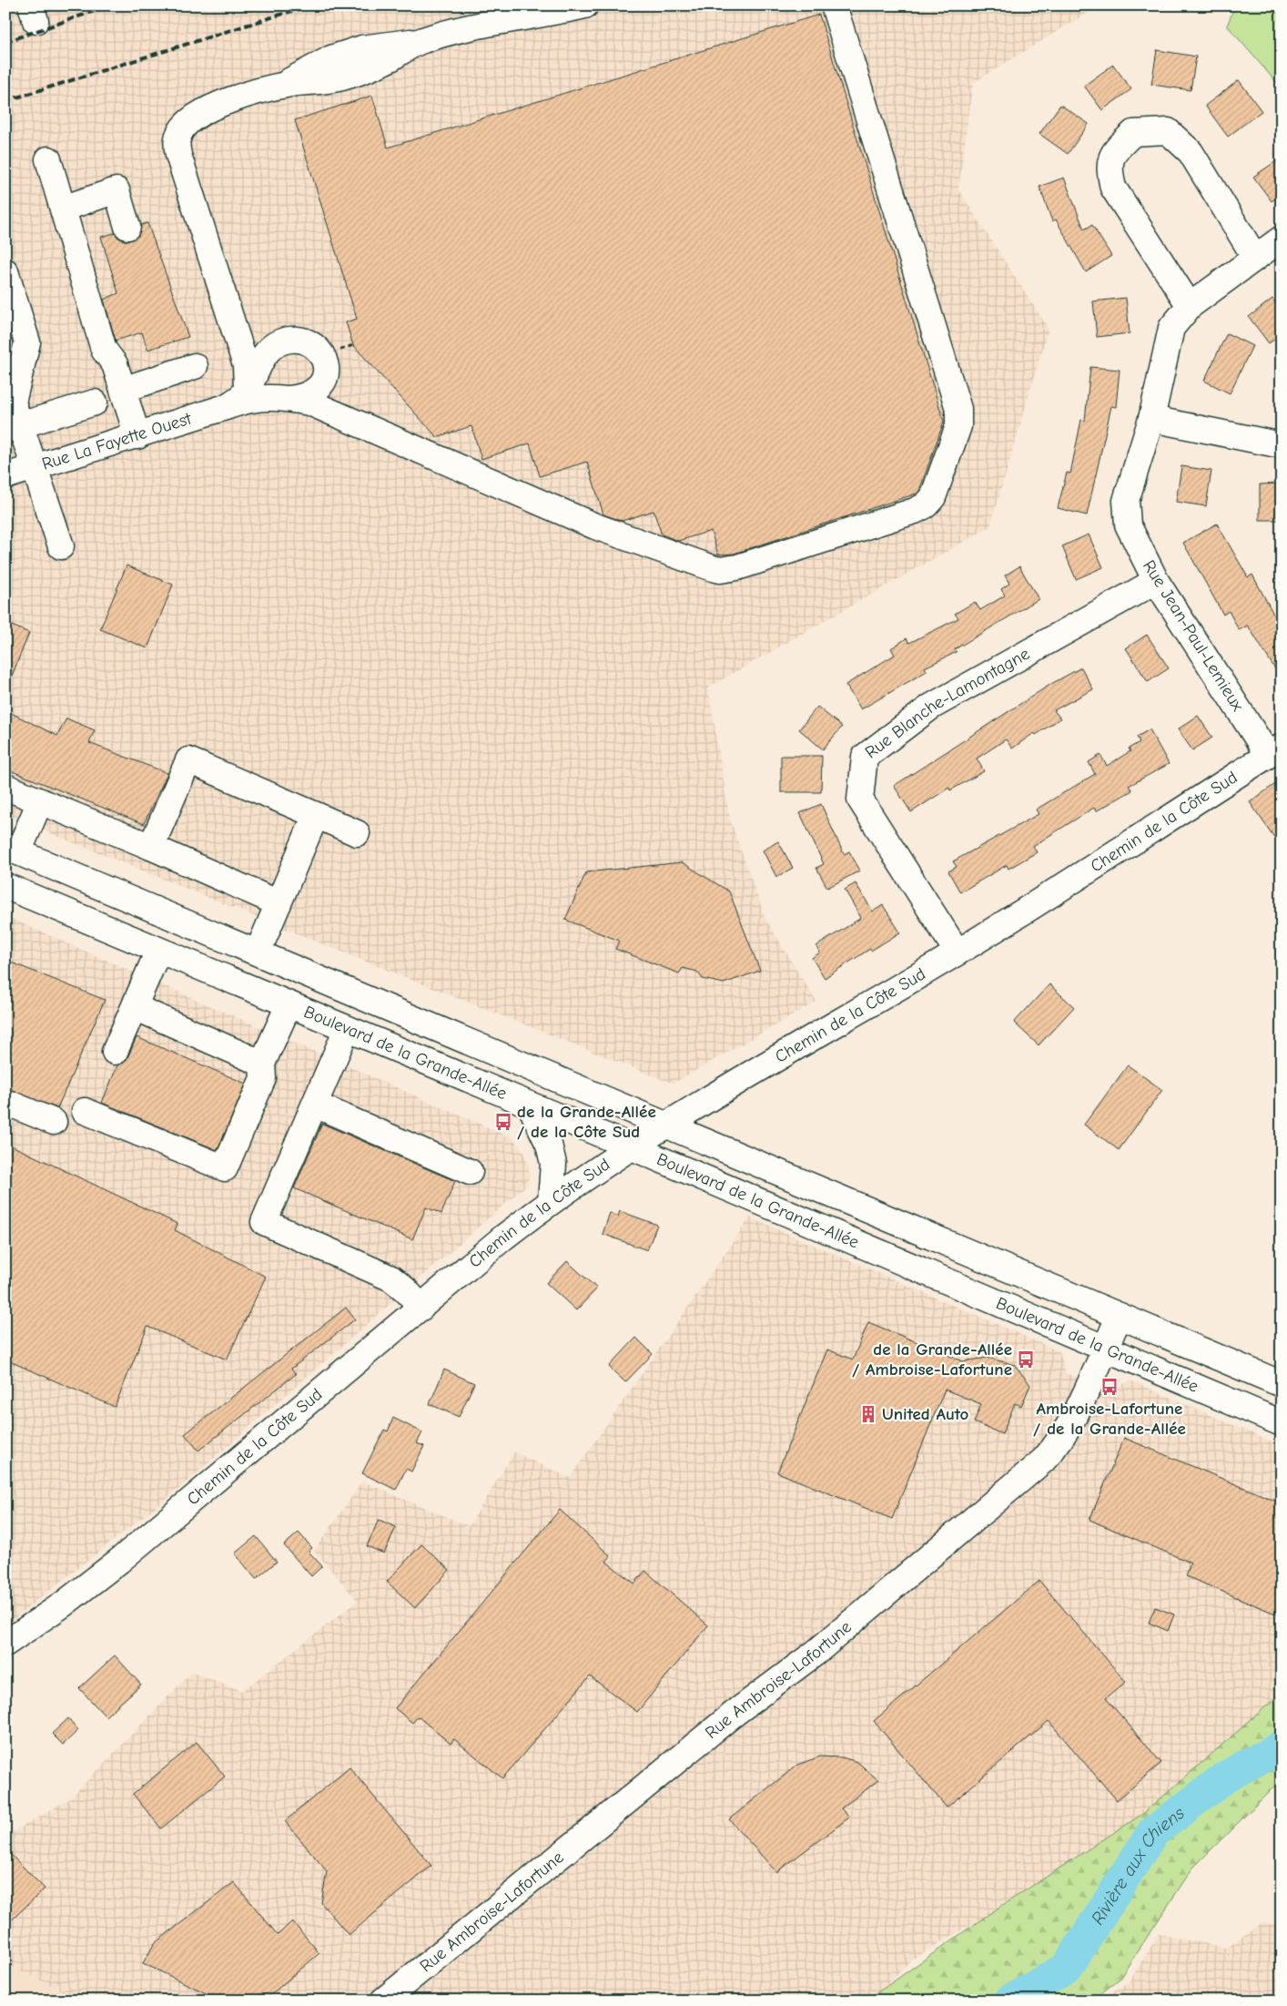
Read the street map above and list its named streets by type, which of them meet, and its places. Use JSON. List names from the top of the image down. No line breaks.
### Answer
{"streets":{"street":["Rue La Fayette Ouest","Rue Jean-Paul-Lemieux","Rue Blanche-Lamontagne","Chemin de la Côte Sud","Boulevard de la Grande-Allée","Rue Ambroise-Lafortune"]},"crossings":[["Rue Jean-Paul-Lemieux","Rue Blanche-Lamontagne"],["Rue Jean-Paul-Lemieux","Chemin de la Côte Sud"],["Rue Blanche-Lamontagne","Chemin de la Côte Sud"],["Chemin de la Côte Sud","Boulevard de la Grande-Allée"],["Boulevard de la Grande-Allée","Rue Ambroise-Lafortune"]],"water":["Rivière aux Chiens"],"places":{"bus stop":["de la Grande-Allée / de la Côte Sud","de la Grande-Allée / Ambroise-Lafortune","Ambroise-Lafortune / de la Grande-Allée"],"building":["United Auto"]}}
